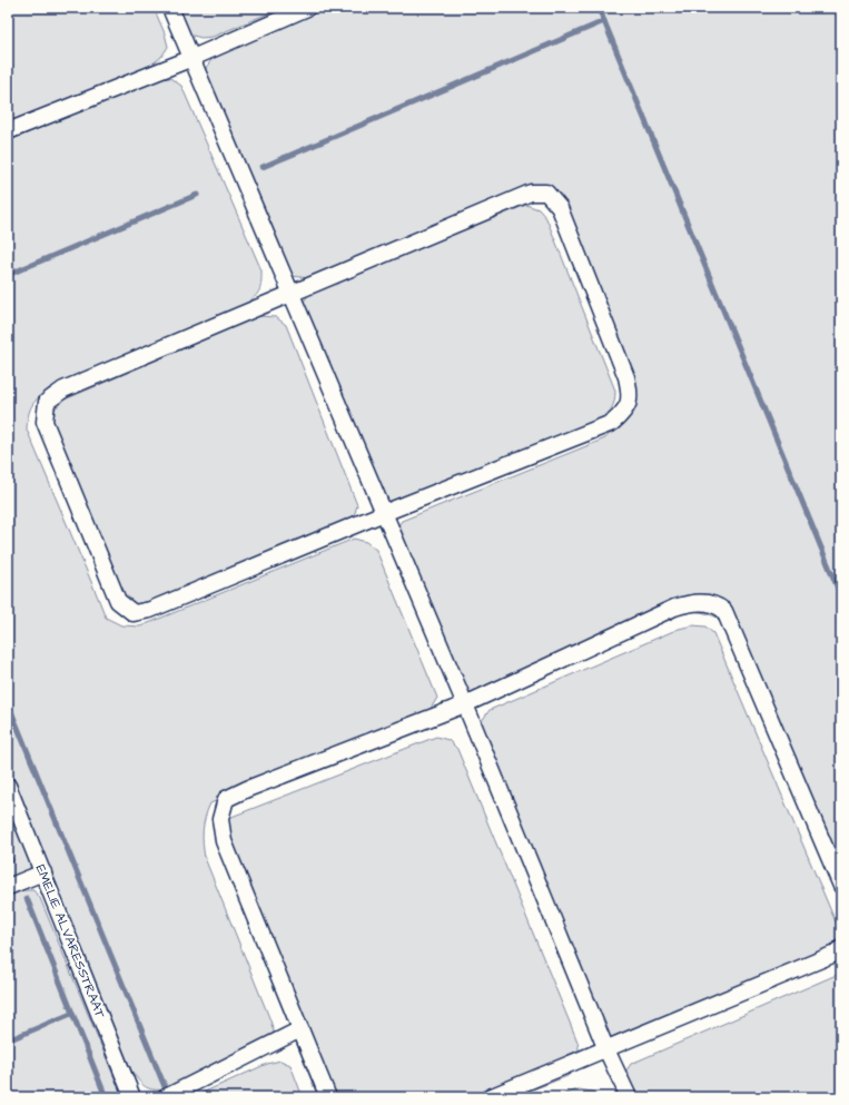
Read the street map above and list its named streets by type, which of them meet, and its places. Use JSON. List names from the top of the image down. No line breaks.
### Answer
{"streets":{"street":["EMELIE ALVARESSTRAAT"]}}
